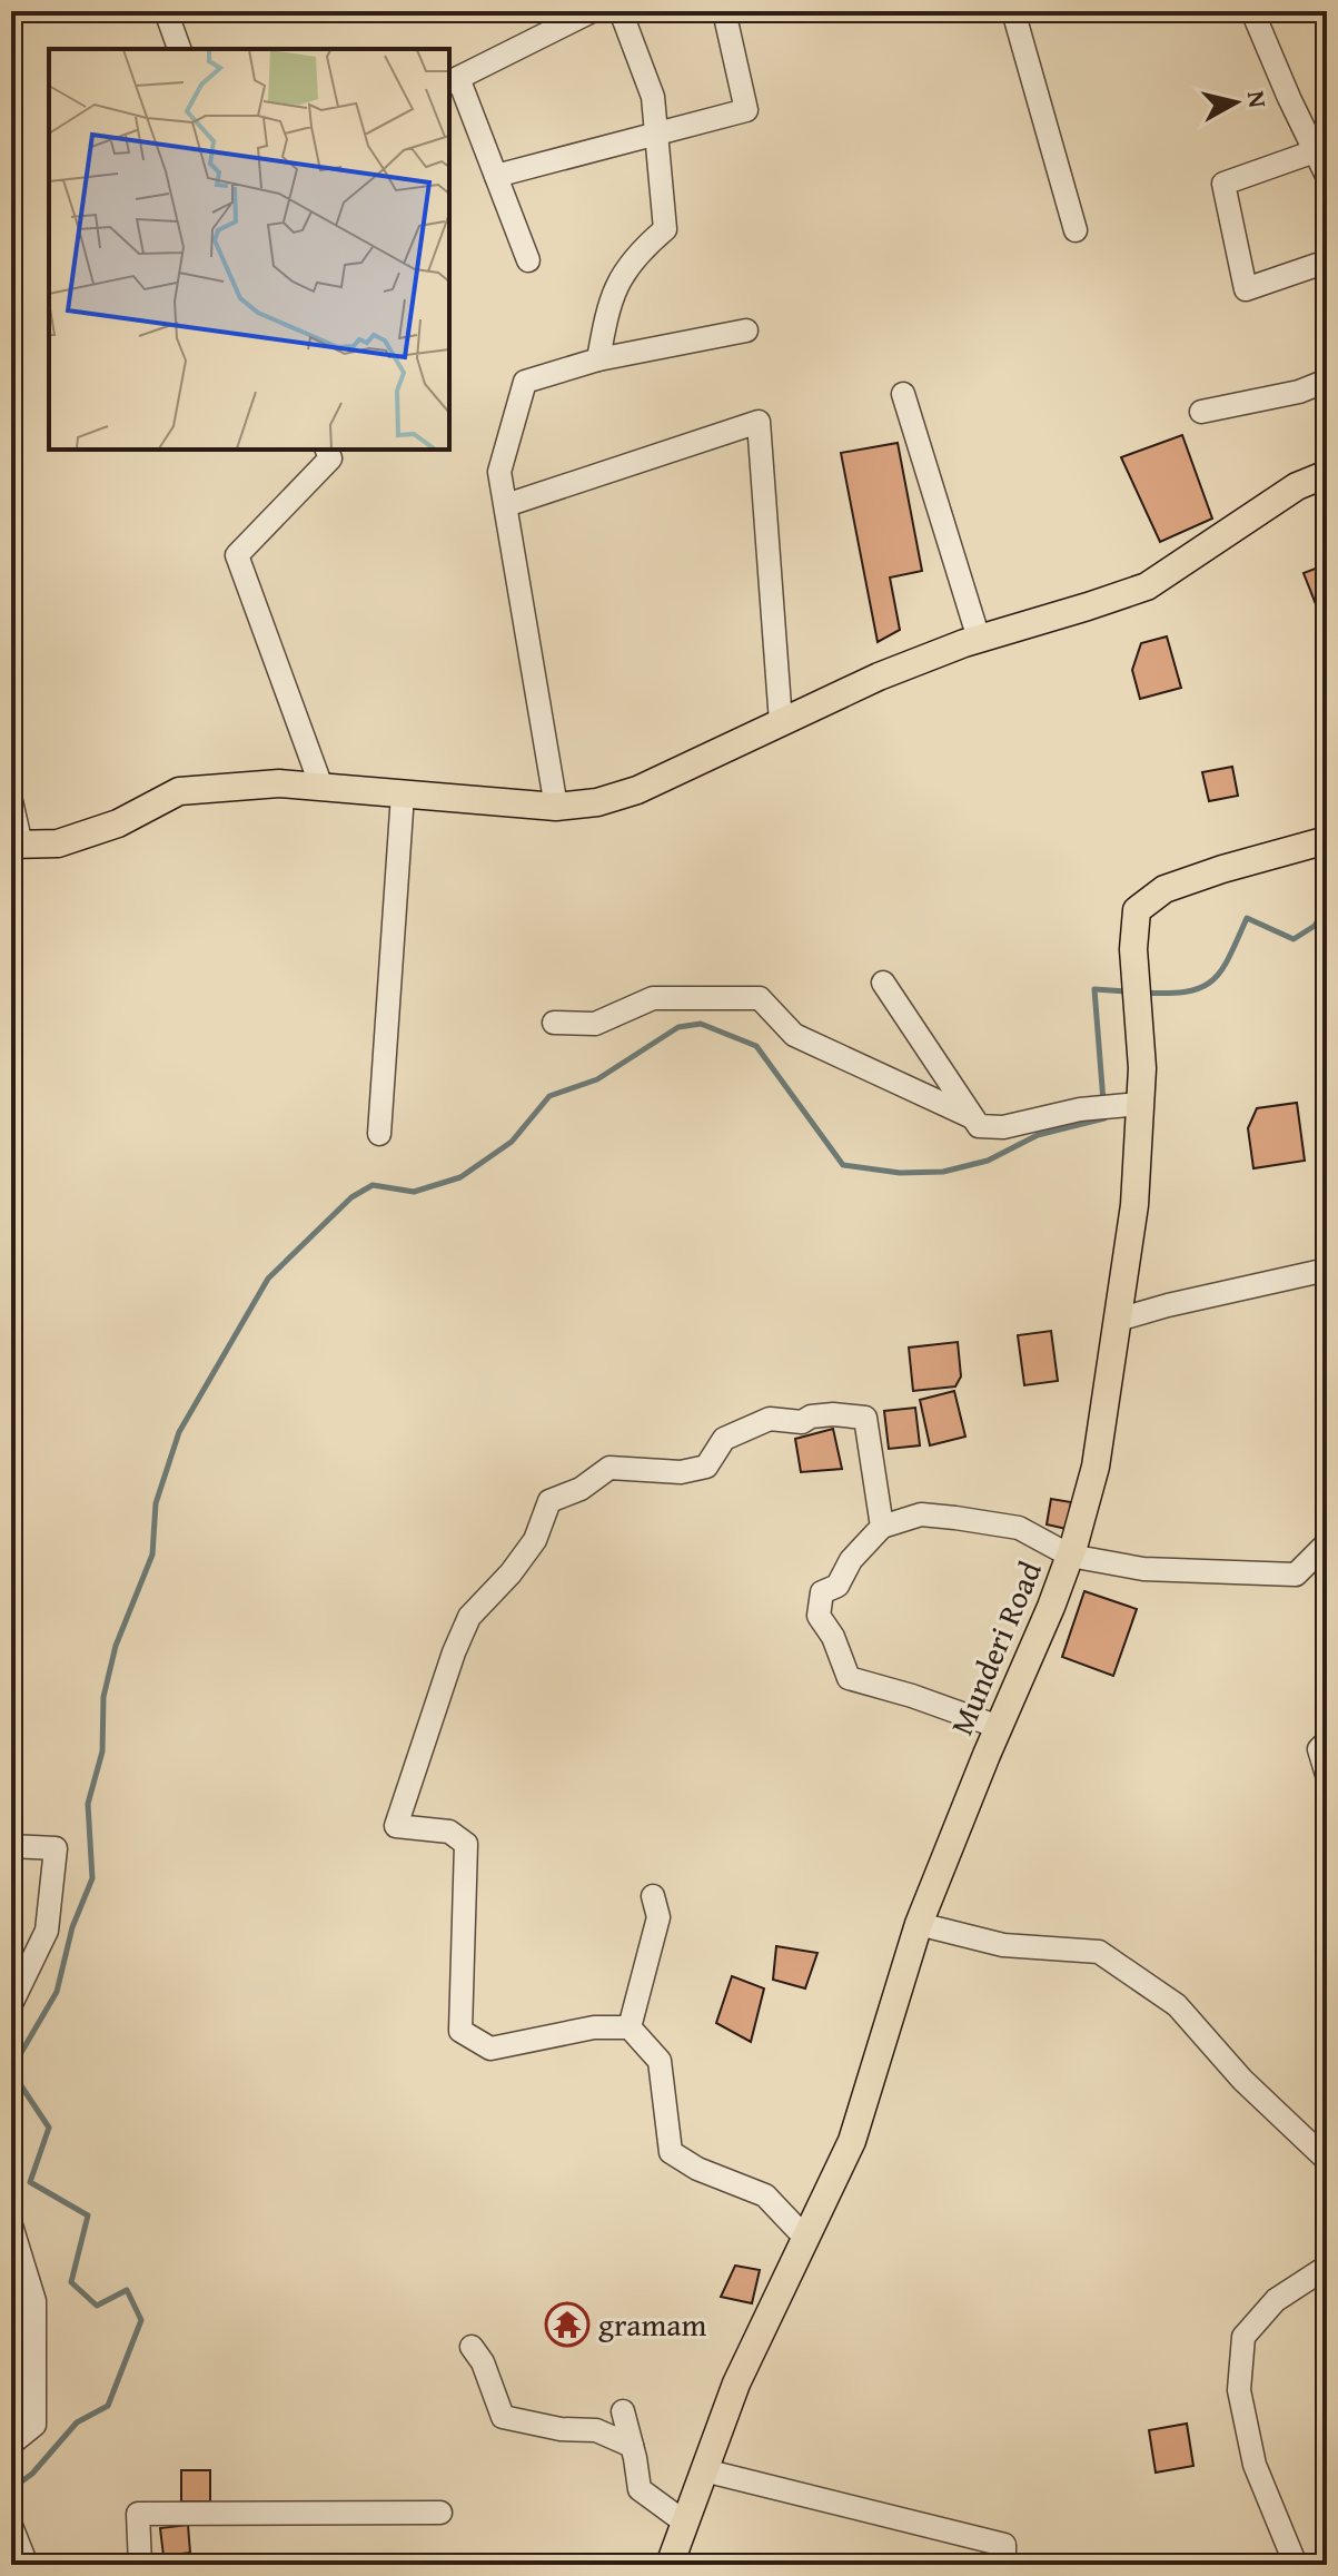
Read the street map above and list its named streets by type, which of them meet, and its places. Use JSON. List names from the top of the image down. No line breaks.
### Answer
{"streets":{"main road":["Munderi Road"]},"places":{"temple":["gramam"]},"north":"right"}
